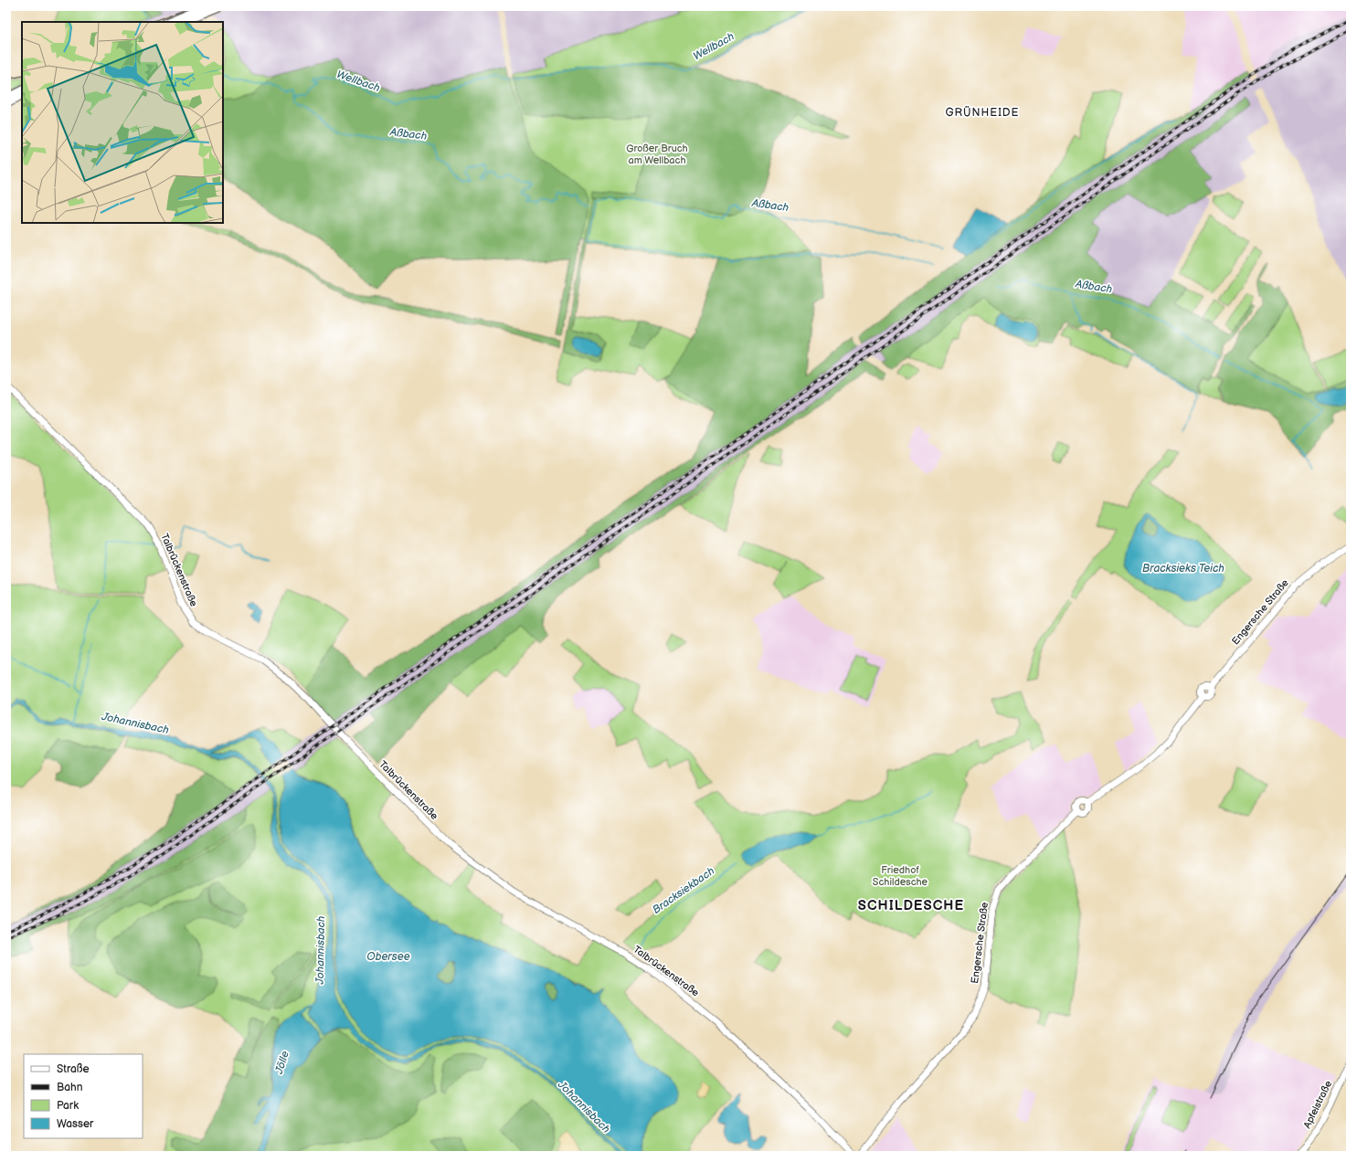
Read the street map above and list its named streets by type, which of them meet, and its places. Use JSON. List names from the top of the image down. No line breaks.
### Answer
{"streets":{"main road":["Talbrückenstraße","Engersche Straße","Apfelstraße"]},"districts":["GRÜNHEIDE","SCHILDESCHE"],"water":["Wellbach","Aßbach","Bracksieks Teich","Johannisbach","Bracksiekbach","Obersee","Jölle"],"parks":["Großer Bruch am Wellbach","Friedhof Schildesche"],"legend":["Straße","Bahn","Park","Wasser"]}
